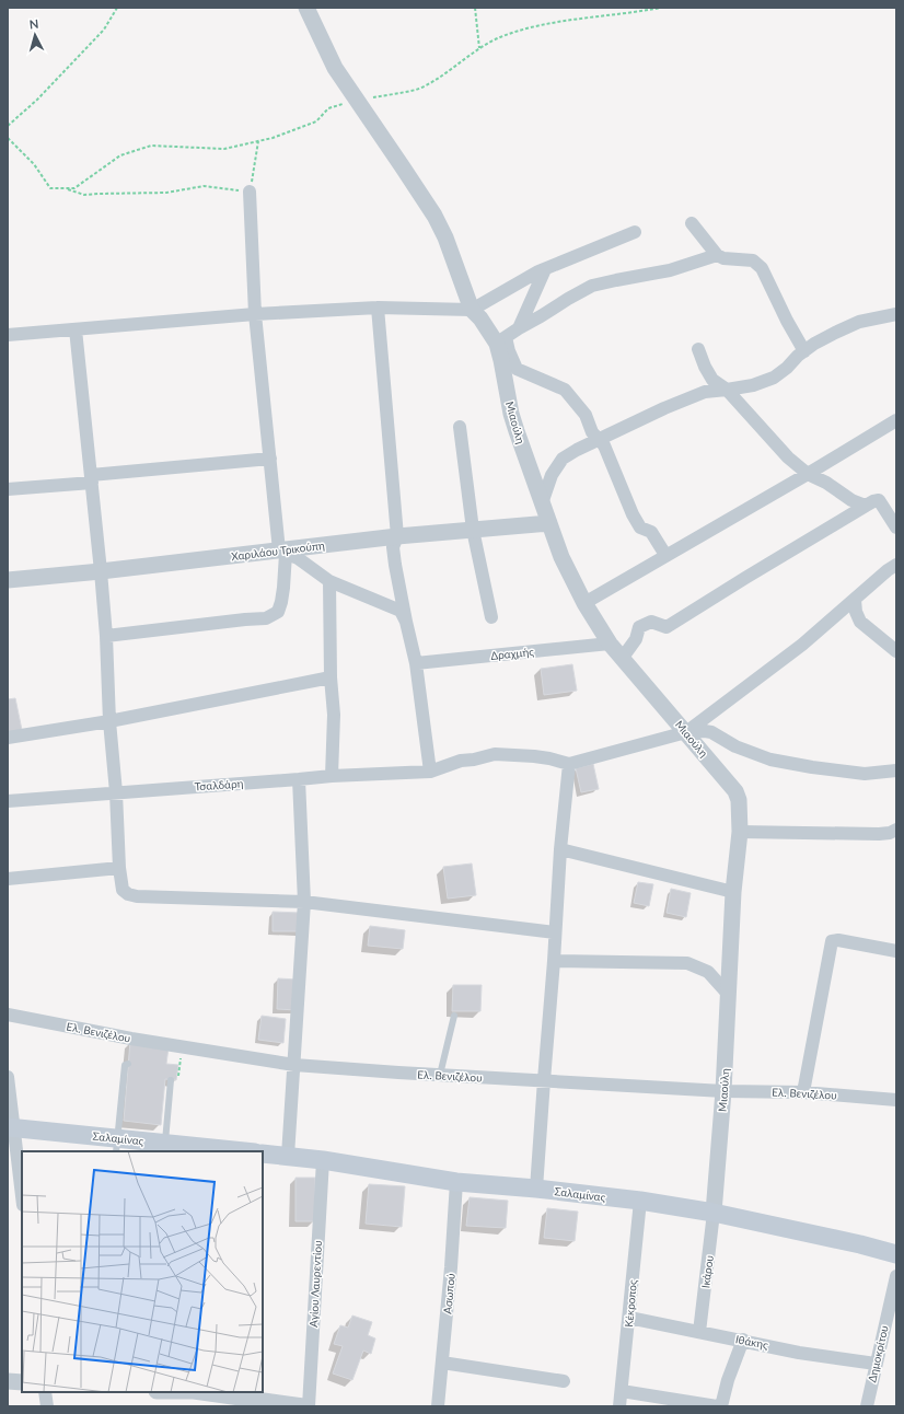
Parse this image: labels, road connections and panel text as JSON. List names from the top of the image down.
{
  "streets": {
    "main road": ["Σαλαμίνας"],
    "street": [
      "Μιαούλη",
      "Χαριλάου Τρικούπη",
      "Δραχμής",
      "Τσαλδάρη",
      "Ελ. Βενιζέλου",
      "Ικάρου",
      "Αγίου Λαυρεντίου",
      "Ασωπού",
      "Κέκροπος",
      "Ιθάκης",
      "Δημοκρίτου"
    ]
  },
  "crossings": [
    ["Μιαούλη", "Χαριλάου Τρικούπη"],
    ["Μιαούλη", "Δραχμής"],
    ["Μιαούλη", "Ελ. Βενιζέλου"],
    ["Μιαούλη", "Σαλαμίνας"],
    ["Μιαούλη", "Ικάρου"],
    ["Σαλαμίνας", "Ικάρου"],
    ["Σαλαμίνας", "Αγίου Λαυρεντίου"],
    ["Σαλαμίνας", "Ασωπού"],
    ["Σαλαμίνας", "Κέκροπος"],
    ["Ικάρου", "Ιθάκης"],
    ["Κέκροπος", "Ιθάκης"],
    ["Ιθάκης", "Δημοκρίτου"]
  ],
  "north": "top"
}
